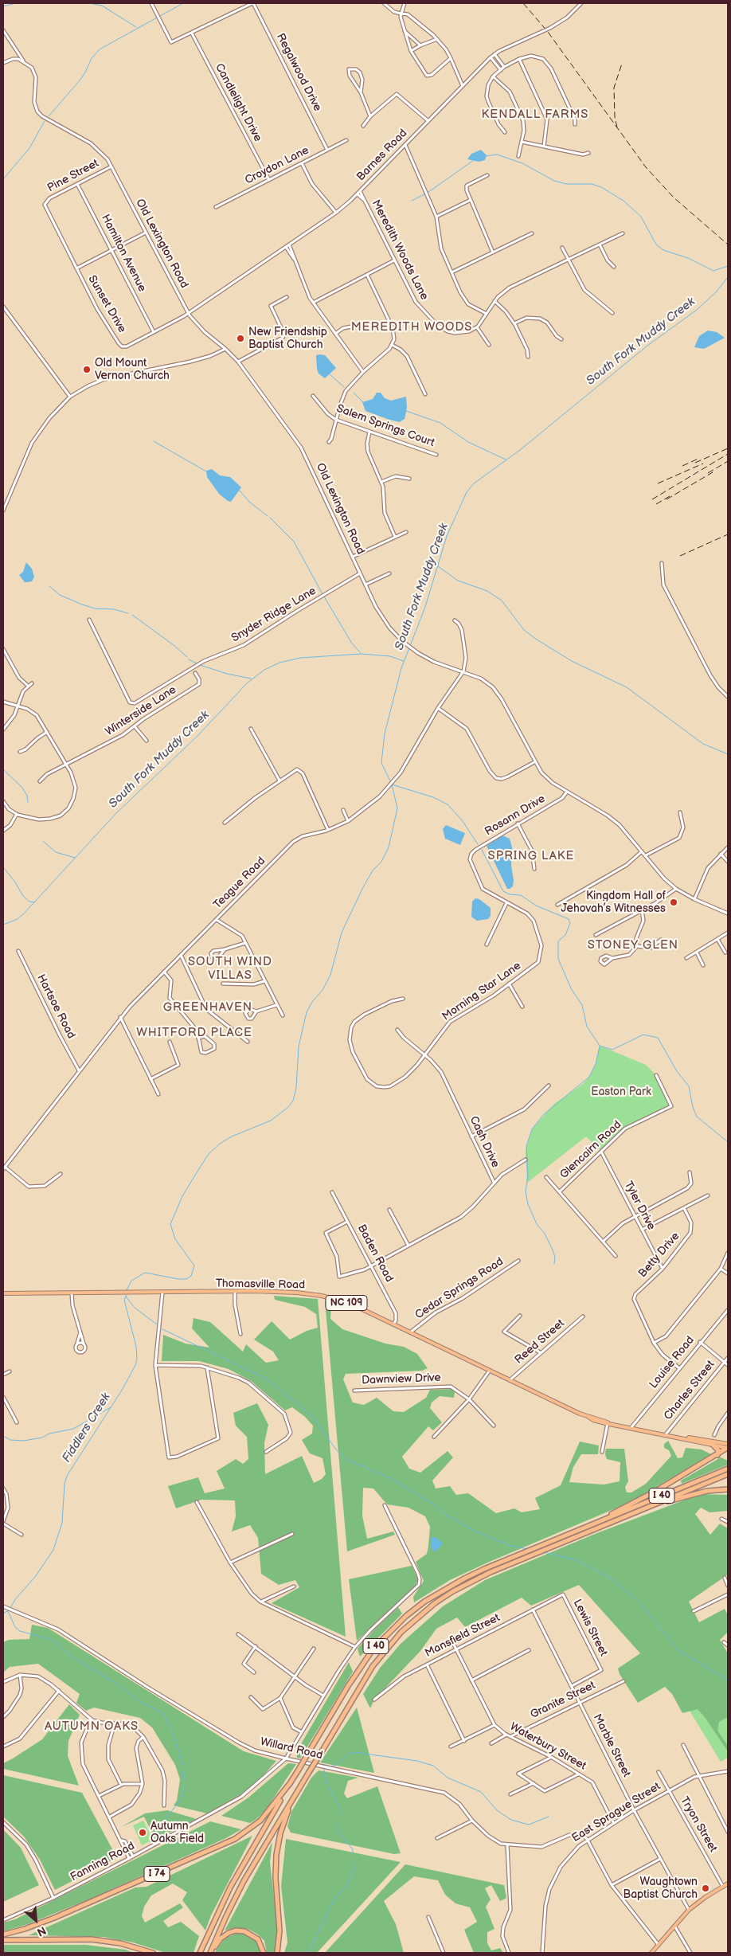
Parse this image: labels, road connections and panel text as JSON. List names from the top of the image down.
{
  "streets": {
    "highway": ["I 40", "I 74"],
    "main road": ["Thomasville Road", "NC 109"],
    "street": [
      "Regalwood Drive",
      "Candlelight Drive",
      "Barnes Road",
      "Croydon Lane",
      "Pine Street",
      "Old Lexington Road",
      "Meredith Woods Lane",
      "Hamilton Avenue",
      "Sunset Drive",
      "Salem Springs Court",
      "Snyder Ridge Lane",
      "Winterside Lane",
      "Rosann Drive",
      "Teague Road",
      "Morning Star Lane",
      "Hartsoe Road",
      "Cash Drive",
      "Glencairn Road",
      "Tyler Drive",
      "Baden Road",
      "Betty Drive",
      "Cedar Springs Road",
      "Reed Street",
      "Louise Road",
      "Dawnview Drive",
      "Charles Street",
      "Lewis Street",
      "Mansfield Street",
      "Granite Street",
      "Marble Street",
      "Waterbury Street",
      "Willard Road",
      "East Sprague Street",
      "Tryon Street",
      "Fanning Road"
    ]
  },
  "crossings": [
    ["Regalwood Drive", "Croydon Lane"],
    ["Candlelight Drive", "Croydon Lane"],
    ["Barnes Road", "Old Lexington Road"],
    ["Barnes Road", "Meredith Woods Lane"],
    ["Barnes Road", "Sunset Drive"],
    ["Pine Street", "Old Lexington Road"],
    ["Pine Street", "Hamilton Avenue"],
    ["Pine Street", "Sunset Drive"],
    ["Old Lexington Road", "Sunset Drive"],
    ["Old Lexington Road", "Snyder Ridge Lane"],
    ["Old Lexington Road", "Rosann Drive"],
    ["Old Lexington Road", "Teague Road"],
    ["Hamilton Avenue", "Sunset Drive"],
    ["Rosann Drive", "Morning Star Lane"],
    ["Teague Road", "Hartsoe Road"],
    ["Morning Star Lane", "Cash Drive"],
    ["Cash Drive", "Baden Road"],
    ["Glencairn Road", "Tyler Drive"],
    ["Tyler Drive", "Betty Drive"],
    ["Baden Road", "Thomasville Road"],
    ["Betty Drive", "Louise Road"],
    ["Thomasville Road", "Cedar Springs Road"],
    ["Thomasville Road", "Reed Street"],
    ["Thomasville Road", "Louise Road"],
    ["Thomasville Road", "Charles Street"],
    ["I 40", "I 74"],
    ["Lewis Street", "Mansfield Street"],
    ["Lewis Street", "Marble Street"],
    ["Mansfield Street", "Marble Street"],
    ["Mansfield Street", "Waterbury Street"],
    ["Granite Street", "Marble Street"],
    ["Granite Street", "Waterbury Street"],
    ["Marble Street", "East Sprague Street"],
    ["Waterbury Street", "East Sprague Street"],
    ["Willard Road", "East Sprague Street"],
    ["Willard Road", "Fanning Road"],
    ["East Sprague Street", "Tryon Street"]
  ],
  "districts": [
    "KENDALL FARMS",
    "MEREDITH WOODS",
    "SPRING LAKE",
    "STONEY GLEN",
    "SOUTH WIND VILLAS",
    "GREENHAVEN",
    "WHITFORD PLACE",
    "AUTUMN OAKS"
  ],
  "water": ["South Fork Muddy Creek", "Fiddlers Creek"],
  "parks": ["Easton Park"],
  "places": [
    "New Friendship Baptist Church",
    "Old Mount Vernon Church",
    "Kingdom Hall of Jehovah’s Witnesses",
    "Autumn Oaks Field",
    "Waughtown Baptist Church"
  ],
  "north": "bottom right"
}
